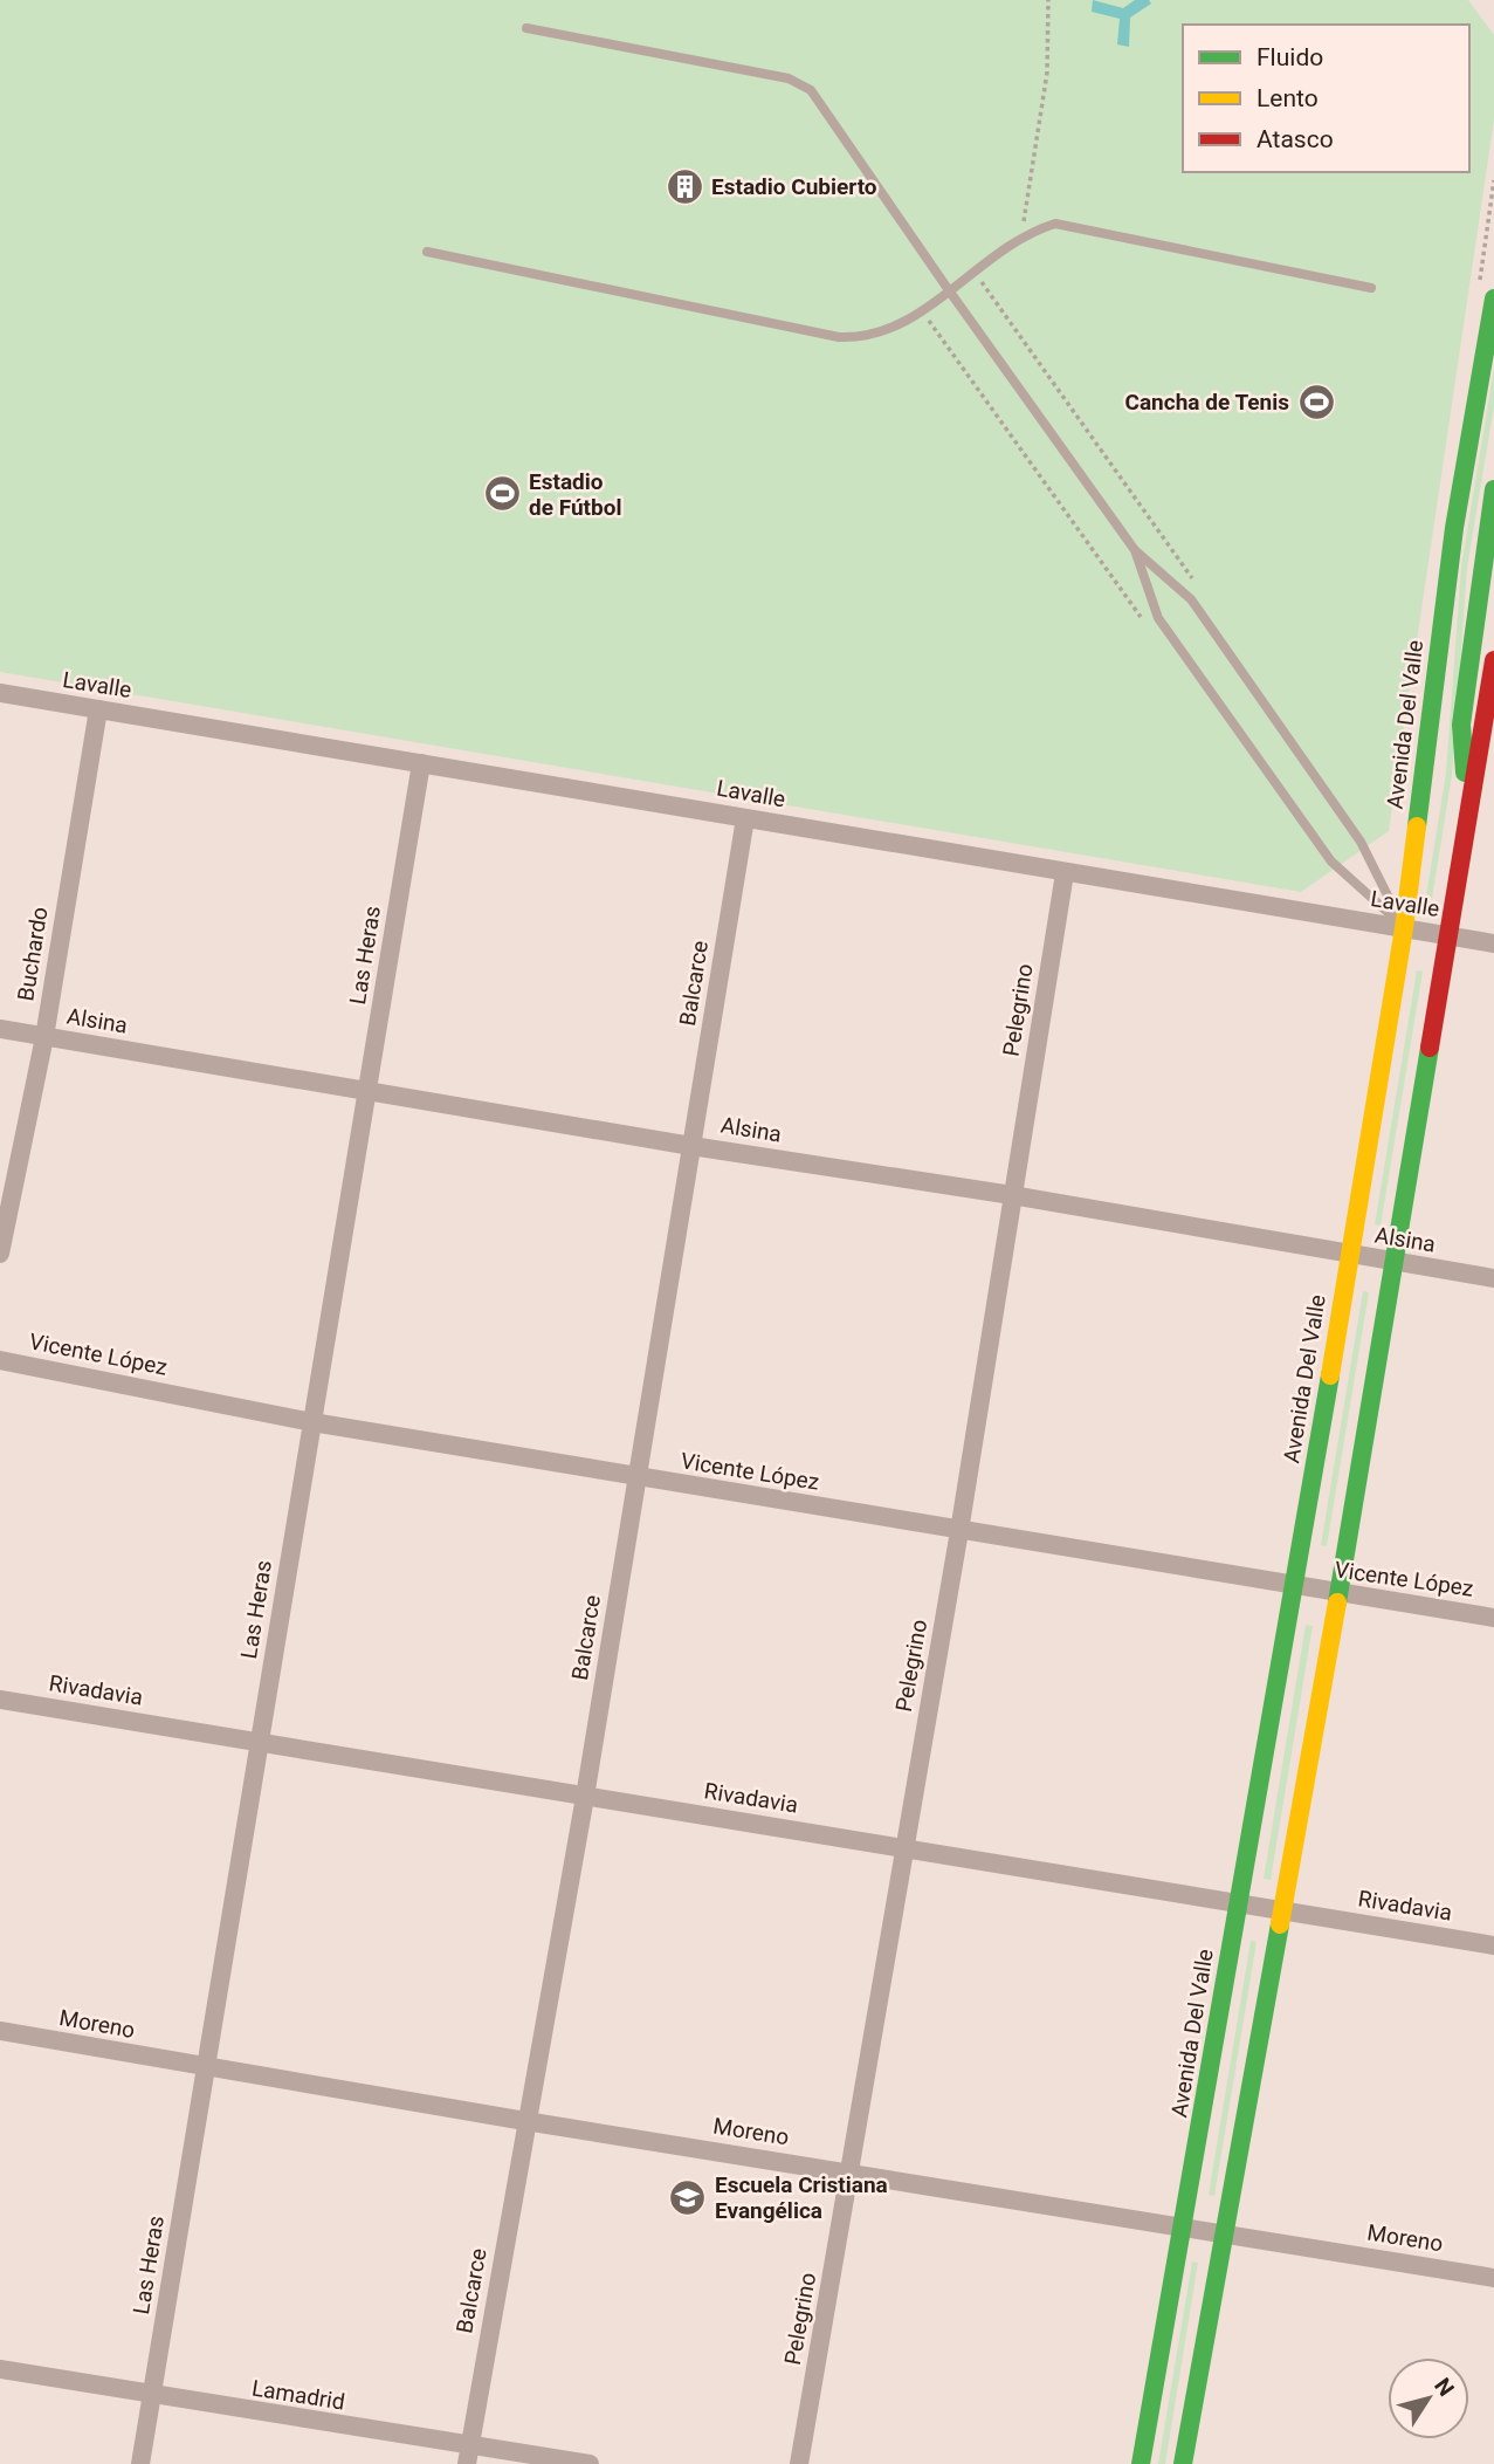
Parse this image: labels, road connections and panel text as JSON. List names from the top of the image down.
{
  "streets": {
    "main road": ["Avenida Del Valle"],
    "street": [
      "Lavalle",
      "Buchardo",
      "Las Heras",
      "Balcarce",
      "Pelegrino",
      "Alsina",
      "Vicente López",
      "Rivadavia",
      "Moreno",
      "Lamadrid"
    ]
  },
  "crossings": [
    ["Lavalle", "Avenida Del Valle"],
    ["Lavalle", "Buchardo"],
    ["Lavalle", "Las Heras"],
    ["Lavalle", "Balcarce"],
    ["Lavalle", "Pelegrino"],
    ["Avenida Del Valle", "Alsina"],
    ["Avenida Del Valle", "Vicente López"],
    ["Avenida Del Valle", "Rivadavia"],
    ["Avenida Del Valle", "Moreno"],
    ["Buchardo", "Alsina"],
    ["Las Heras", "Alsina"],
    ["Las Heras", "Vicente López"],
    ["Las Heras", "Rivadavia"],
    ["Las Heras", "Moreno"],
    ["Las Heras", "Lamadrid"],
    ["Balcarce", "Alsina"],
    ["Balcarce", "Vicente López"],
    ["Balcarce", "Rivadavia"],
    ["Balcarce", "Moreno"],
    ["Balcarce", "Lamadrid"],
    ["Pelegrino", "Alsina"],
    ["Pelegrino", "Vicente López"],
    ["Pelegrino", "Rivadavia"],
    ["Pelegrino", "Moreno"]
  ],
  "places": {
    "building": ["Estadio Cubierto"],
    "sports": ["Cancha de Tenis", "Estadio de Fútbol"],
    "school or university": ["Escuela Cristiana Evangélica"]
  },
  "legend": ["Fluido", "Lento", "Atasco"],
  "north": "top right"
}
